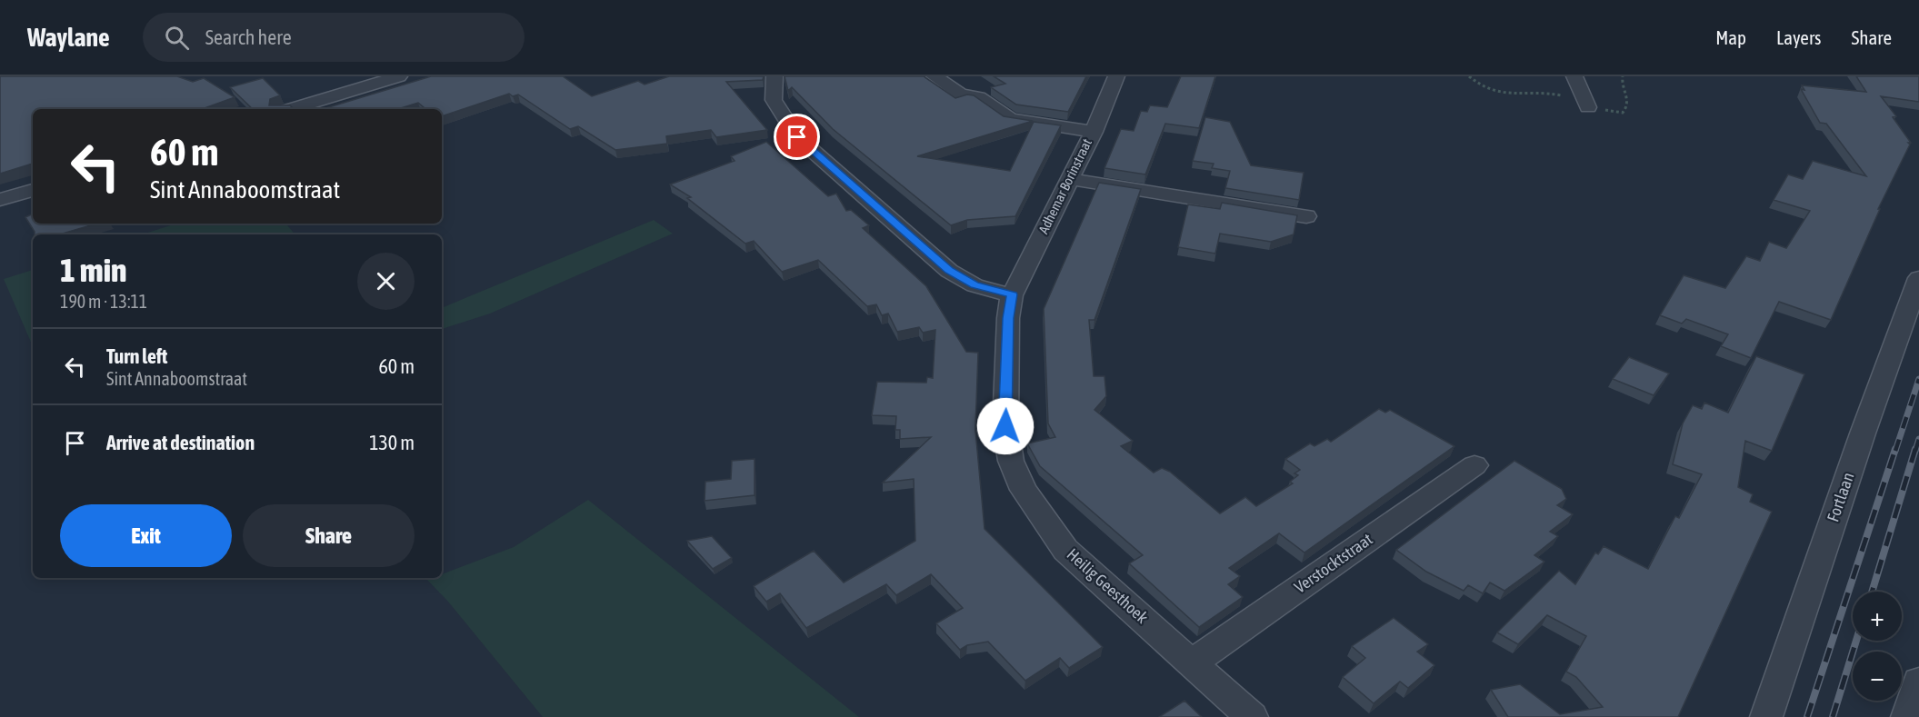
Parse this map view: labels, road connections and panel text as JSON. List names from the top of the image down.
{
  "streets": {
    "street": [
      "Adhemar Borinstraat",
      "Fortlaan",
      "Verstocktstraat",
      "Heilig Geesthoek"
    ]
  },
  "crossings": [
    ["Adhemar Borinstraat", "Heilig Geesthoek"],
    ["Verstocktstraat", "Heilig Geesthoek"]
  ],
  "page": {
    "header": "Waylane",
    "search": "Search here",
    "nav": ["Map", "Layers", "Share"],
    "turn": ["60 m", "Sint Annaboomstraat"],
    "heading": ["1 min", "190 m · 13:11"],
    "list": [
      {
        "name": "Turn left",
        "note": "Sint Annaboomstraat",
        "value": "60 m"
      },
      {
        "name": "Arrive at destination",
        "value": "130 m"
      }
    ],
    "buttons": ["Exit", "Share"],
    "map_buttons": ["+", "−"]
  }
}
